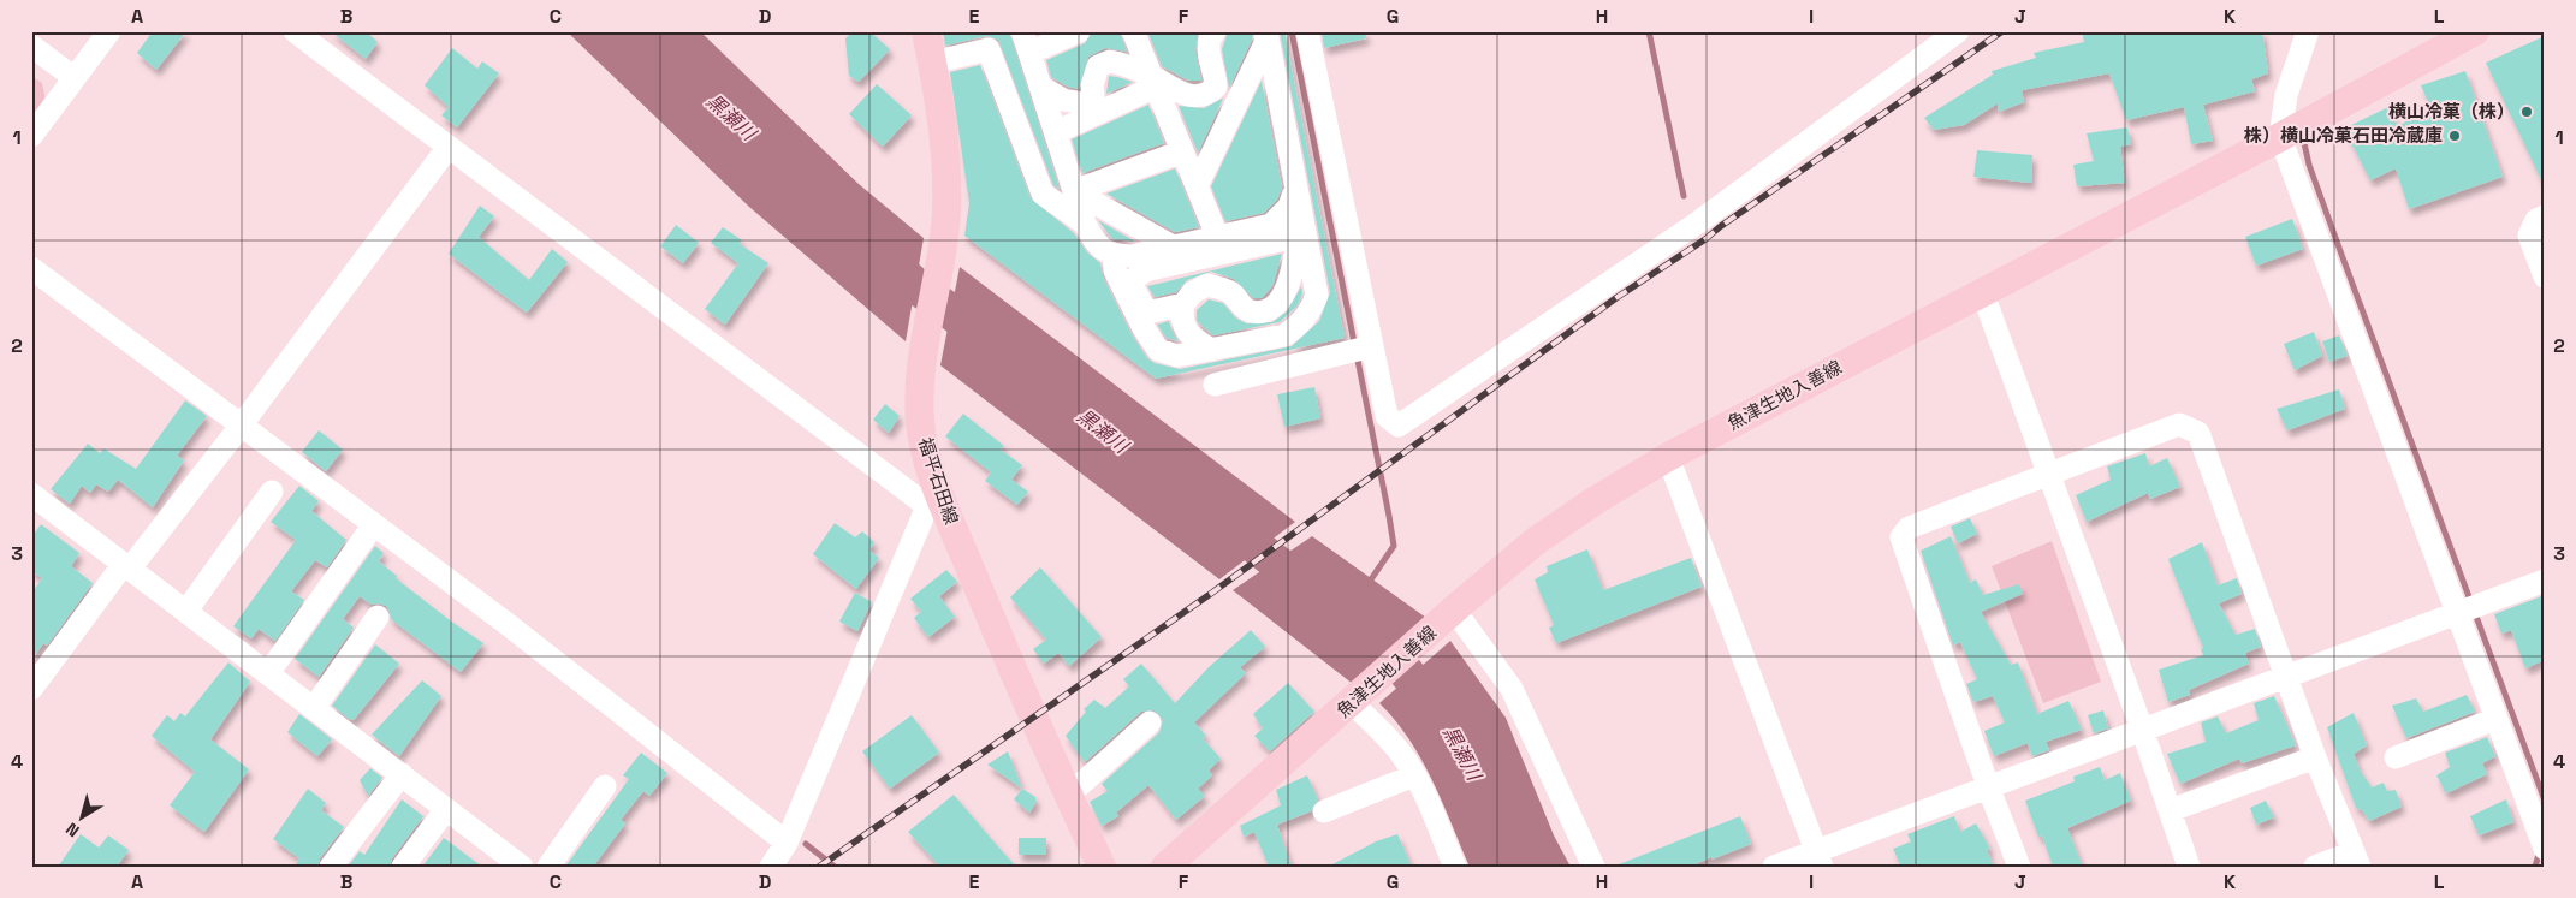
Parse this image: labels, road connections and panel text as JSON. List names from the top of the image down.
{
  "streets": {
    "main road": ["魚津生地入善線", "福平石田線"]
  },
  "water": ["黒瀬川"],
  "places": ["横山冷菓（株）", "株）横山冷菓石田冷蔵庫"],
  "north": "bottom left",
  "grid": {
    "columns": [
      "A",
      "B",
      "C",
      "D",
      "E",
      "F",
      "G",
      "H",
      "I",
      "J",
      "K",
      "L"
    ],
    "rows": [
      "1",
      "2",
      "3",
      "4"
    ]
  }
}
